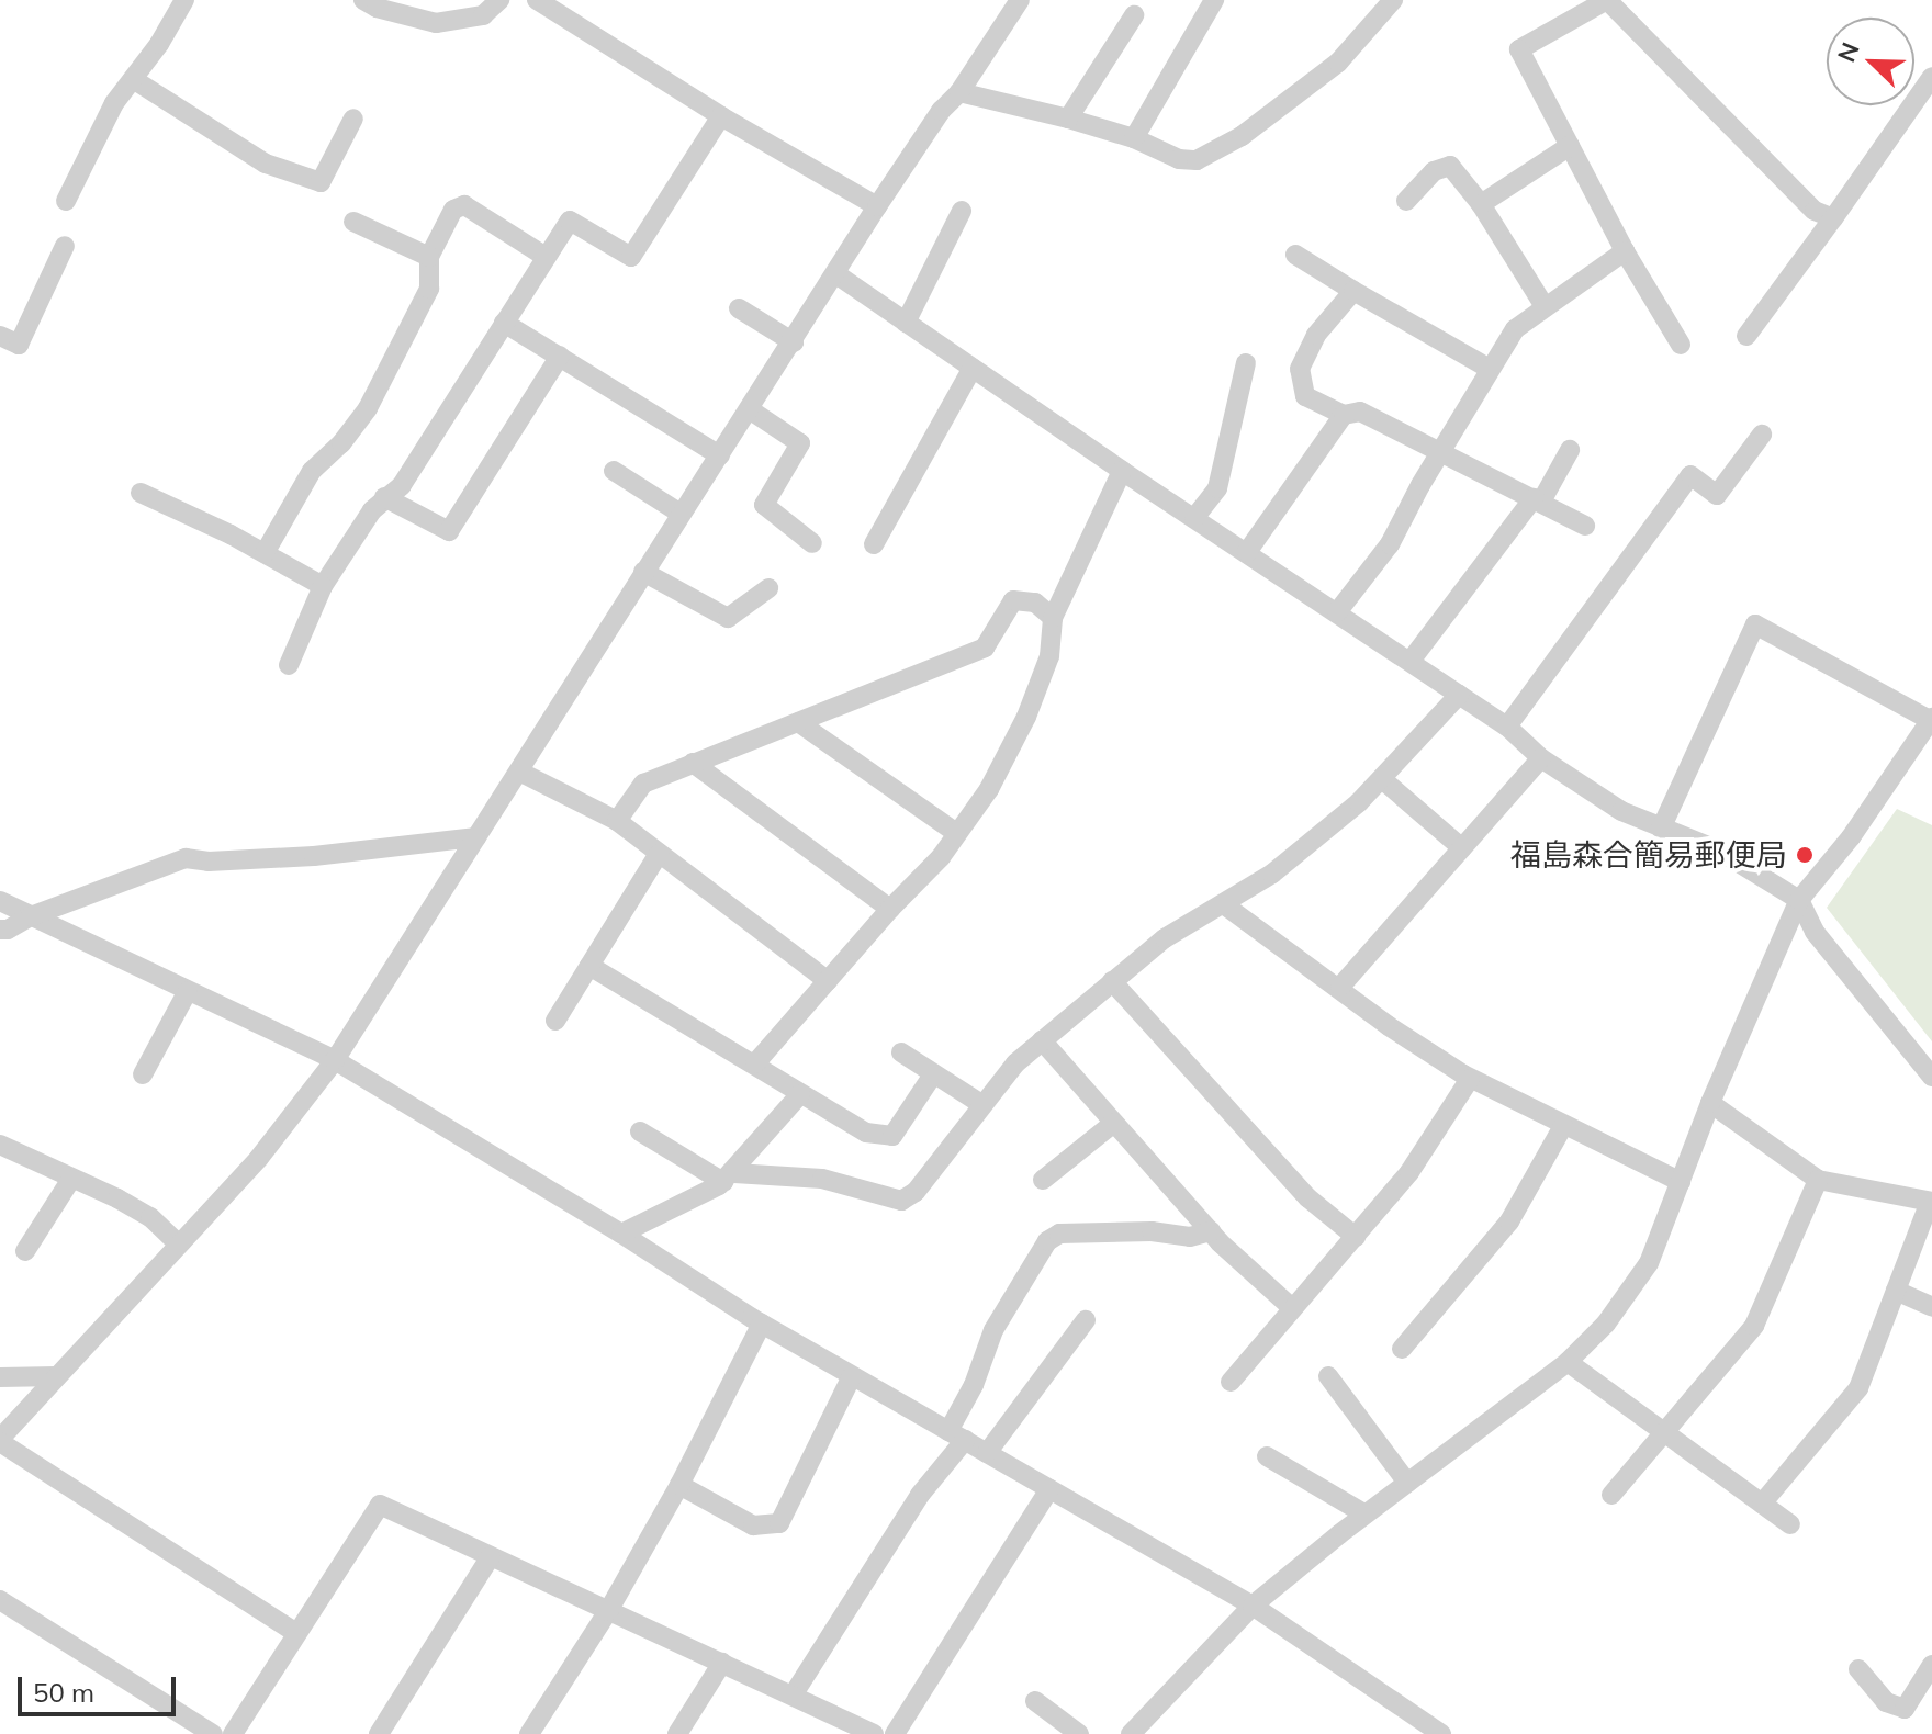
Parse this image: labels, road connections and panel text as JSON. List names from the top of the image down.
{
  "places": ["福島森合簡易郵便局"],
  "scale_bar": "50 m",
  "north": "top left"
}
